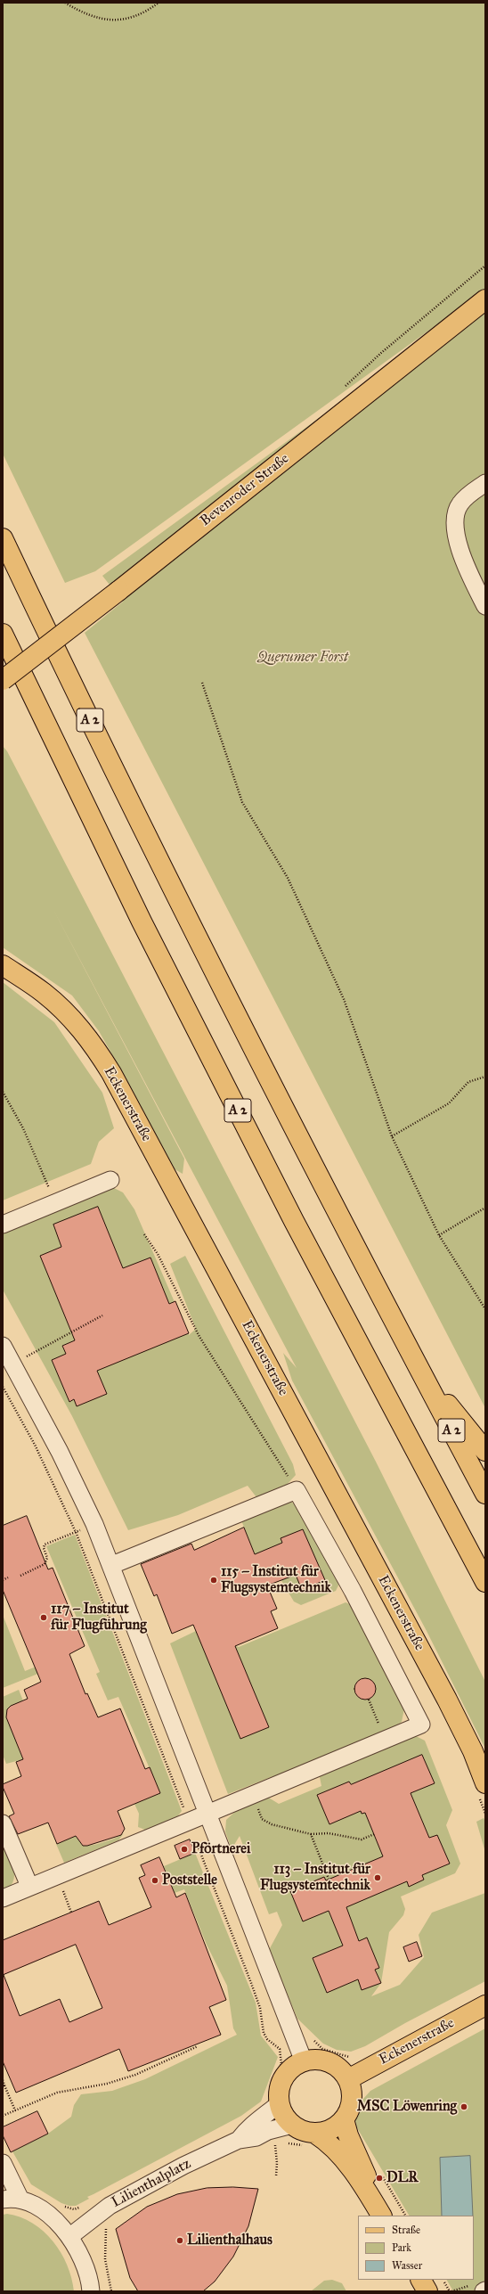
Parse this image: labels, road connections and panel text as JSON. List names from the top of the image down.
{
  "streets": {
    "main road": ["Bevenroder Straße", "A 2", "Eckenerstraße"],
    "street": ["Lilienthalplatz"]
  },
  "crossings": [
    ["Eckenerstraße", "Lilienthalplatz"]
  ],
  "parks": ["Querumer Forst"],
  "places": [
    "115 – Institut für Flugsystemtechnik",
    "117 – Institut für Flugführung",
    "Pförtnerei",
    "113 – Institut für Flugsystemtechnik",
    "Poststelle",
    "MSC Löwenring",
    "DLR",
    "Lilienthalhaus"
  ],
  "legend": ["Straße", "Park", "Wasser"]
}
